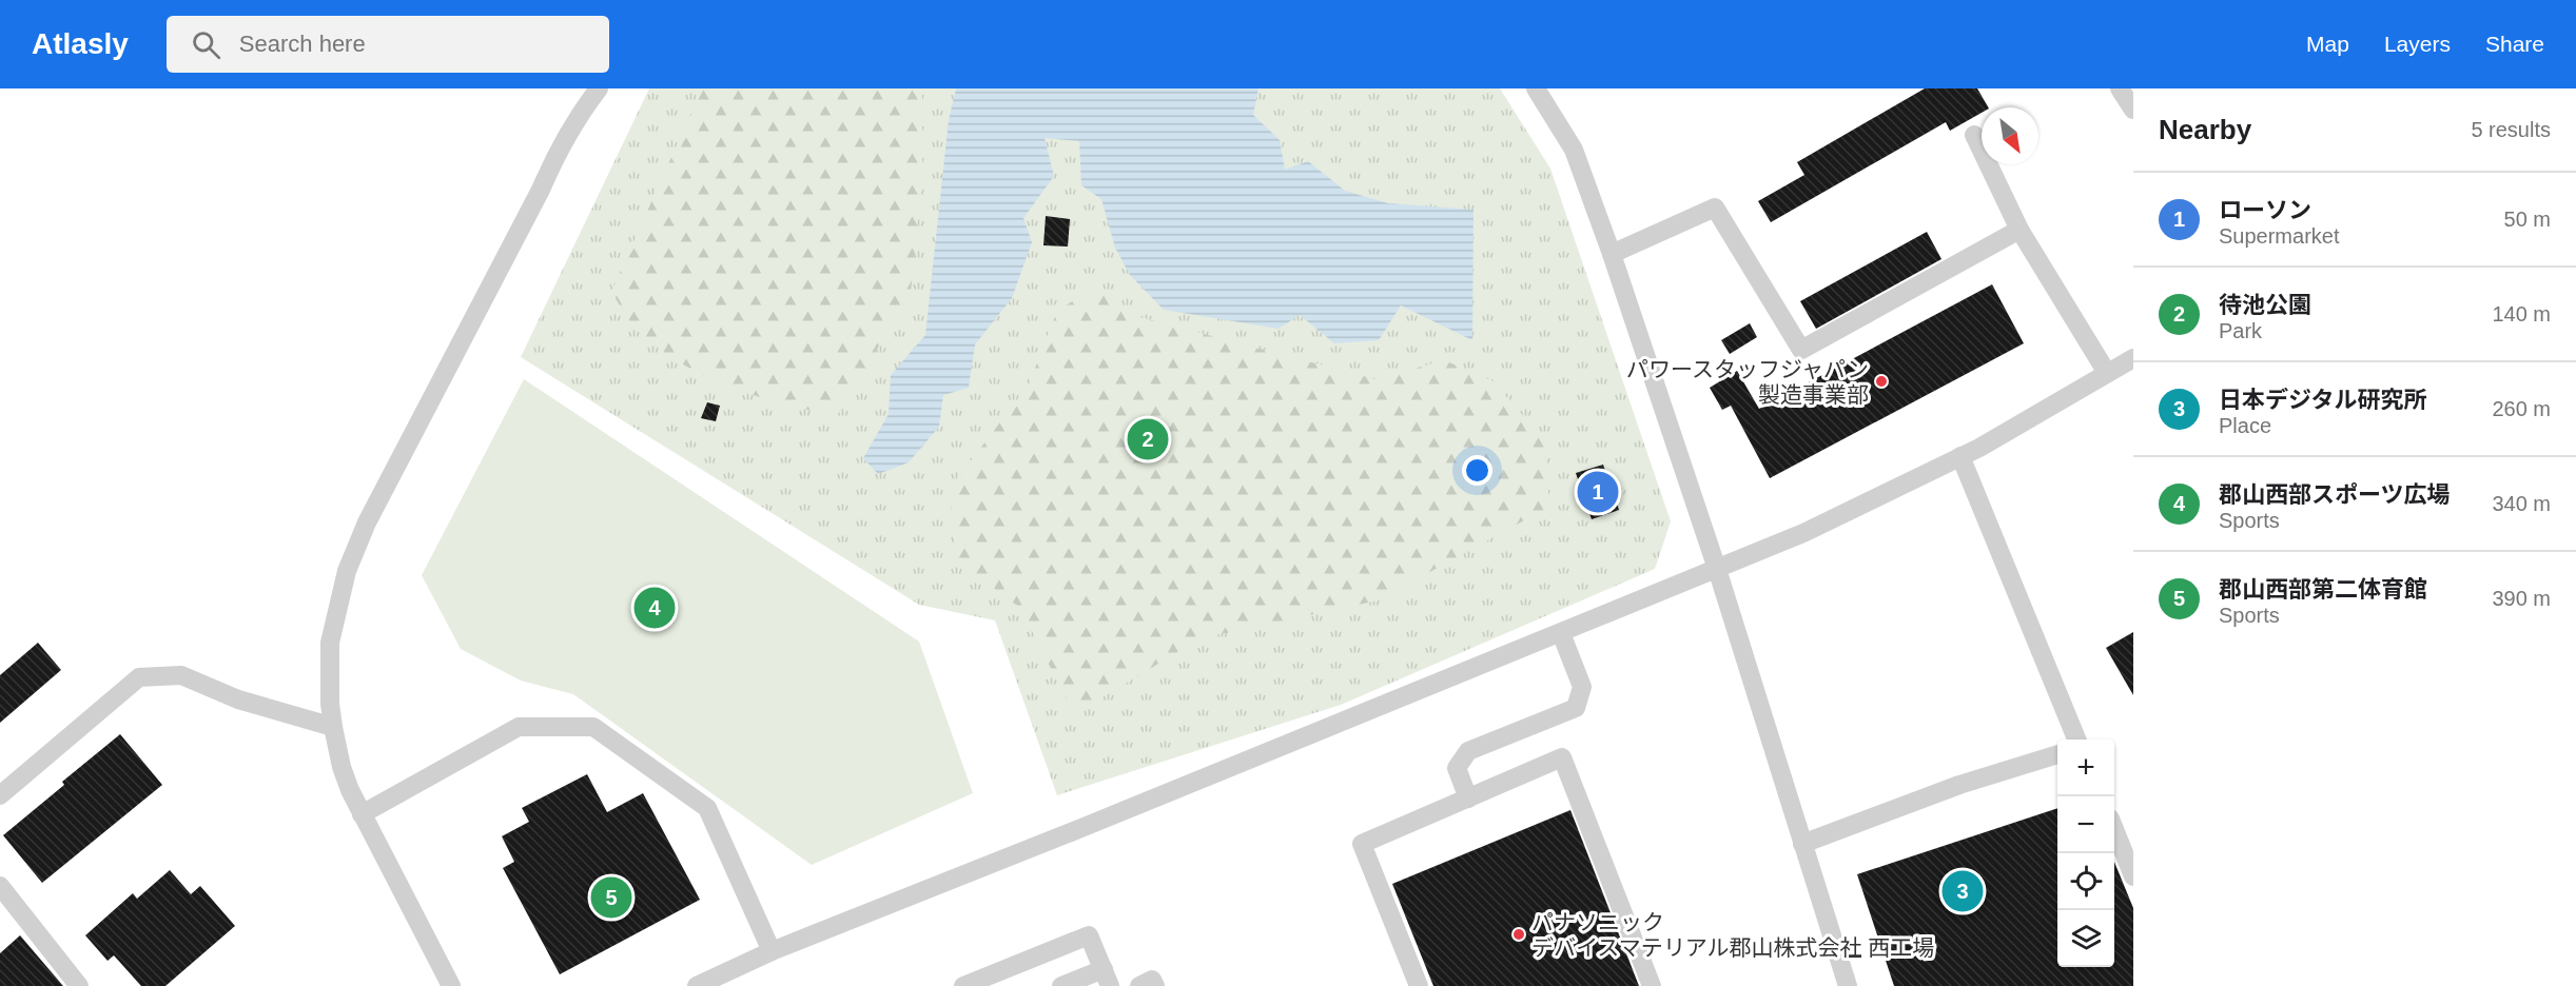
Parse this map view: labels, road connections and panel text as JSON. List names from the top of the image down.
{
  "places": ["パワースタッフジャパン 製造事業部", "パナソニック デバイスマテリアル郡山株式会社 西工場"],
  "north": "bottom right",
  "page": {
    "header": "Atlasly",
    "search": "Search here",
    "nav": ["Map", "Layers", "Share"],
    "heading": ["Nearby", "5 results"],
    "list": [
      {
        "mark": "1",
        "name": "ローソン",
        "note": "Supermarket",
        "value": "50 m"
      },
      {
        "mark": "2",
        "name": "待池公園",
        "note": "Park",
        "value": "140 m"
      },
      {
        "mark": "3",
        "name": "日本デジタル研究所",
        "note": "Place",
        "value": "260 m"
      },
      {
        "mark": "4",
        "name": "郡山西部スポーツ広場",
        "note": "Sports",
        "value": "340 m"
      },
      {
        "mark": "5",
        "name": "郡山西部第二体育館",
        "note": "Sports",
        "value": "390 m"
      }
    ],
    "pins": [
      "2",
      "1",
      "4",
      "3",
      "5"
    ],
    "map_buttons": ["+", "−"]
  }
}
